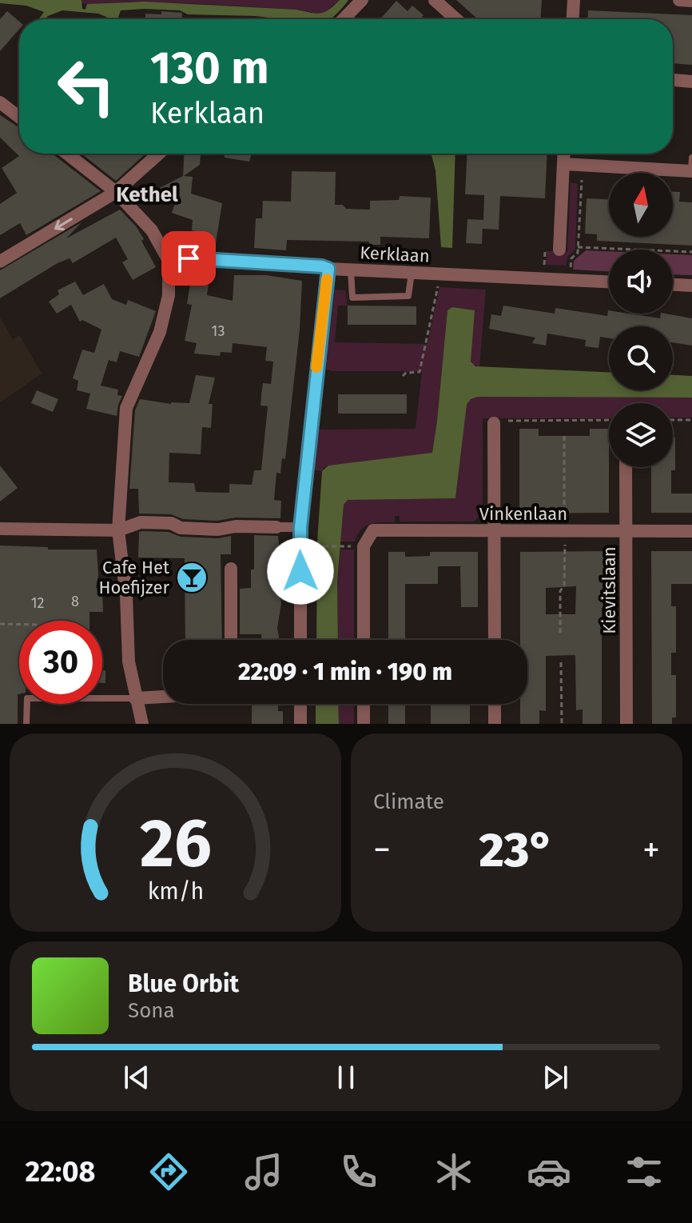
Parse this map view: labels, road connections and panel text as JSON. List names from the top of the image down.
{
  "streets": {
    "street": ["Kerklaan", "Vinkenlaan", "Kievitslaan"]
  },
  "crossings": [
    ["Vinkenlaan", "Kievitslaan"]
  ],
  "districts": ["Kethel"],
  "places": {
    "bar": ["Cafe Het Hoefijzer"]
  },
  "house_numbers": ["13", "8", "12"],
  "north": "top",
  "page": {
    "turn": ["130 m", "Kerklaan"],
    "limit": "30",
    "trip": "22:09 · 1 min · 190 m",
    "tile": "Climate",
    "heat": ["−", "23°", "+"],
    "song": ["Blue Orbit", "Sona"],
    "tabs": "22:08",
    "gauge": ["26", "km/h"]
  }
}
